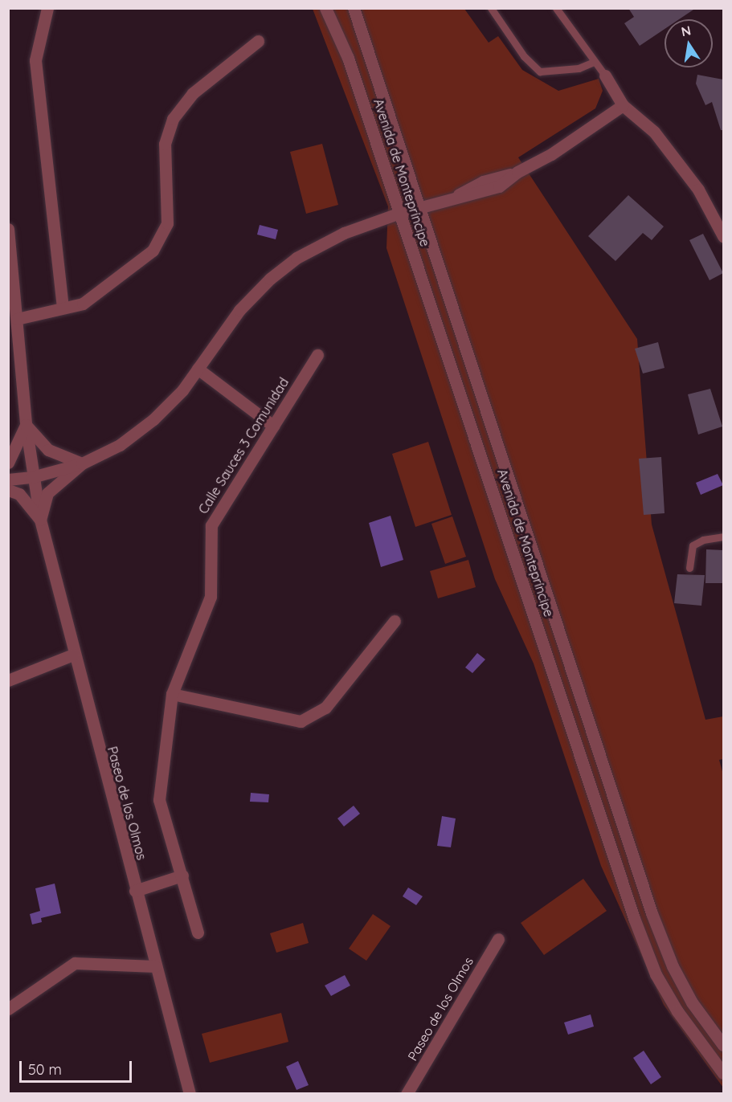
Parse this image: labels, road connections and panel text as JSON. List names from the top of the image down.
{
  "streets": {
    "street": ["Avenida de Montepríncipe", "Calle Sauces 3 Comunidad", "Paseo de los Olmos"]
  },
  "scale_bar": "50 m",
  "north": "top"
}
